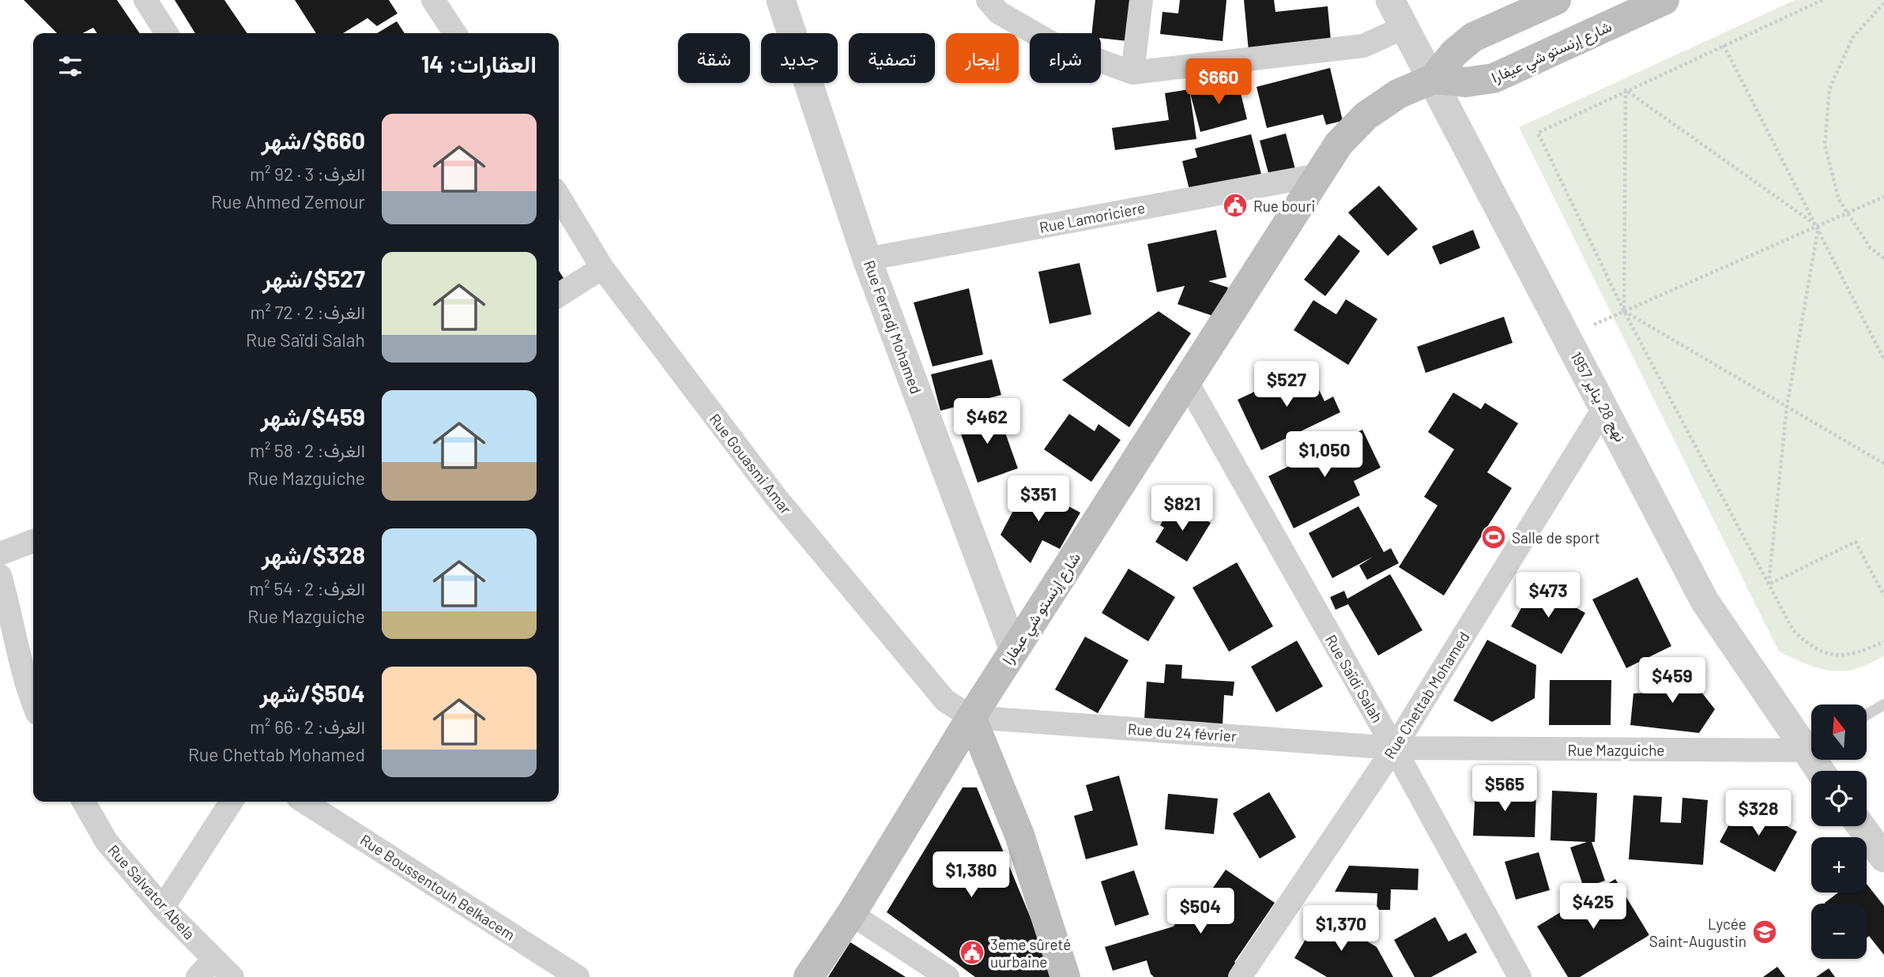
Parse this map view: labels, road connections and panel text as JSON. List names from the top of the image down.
{
  "streets": {
    "main road": ["شارع إرنستو شي عيفارا"],
    "street": [
      "Rue Lamoriciere",
      "Rue Ferradj Mohamed",
      "نهج 28 يناير 1957",
      "Rue Gouasmi Amar",
      "Rue Saïdi Salah",
      "Rue Chettab Mohamed",
      "Rue du 24 février",
      "Rue Mazguiche",
      "Rue Boussentouh Belkacem",
      "Rue Salvator Abela"
    ]
  },
  "crossings": [
    ["شارع إرنستو شي عيفارا", "Rue Lamoriciere"],
    ["شارع إرنستو شي عيفارا", "Rue Ferradj Mohamed"],
    ["شارع إرنستو شي عيفارا", "نهج 28 يناير 1957"],
    ["شارع إرنستو شي عيفارا", "Rue Gouasmi Amar"],
    ["شارع إرنستو شي عيفارا", "Rue Saïdi Salah"],
    ["شارع إرنستو شي عيفارا", "Rue du 24 février"],
    ["Rue Lamoriciere", "Rue Ferradj Mohamed"],
    ["نهج 28 يناير 1957", "Rue Chettab Mohamed"],
    ["نهج 28 يناير 1957", "Rue Mazguiche"],
    ["Rue Gouasmi Amar", "Rue du 24 février"],
    ["Rue Saïdi Salah", "Rue Chettab Mohamed"],
    ["Rue Saïdi Salah", "Rue du 24 février"],
    ["Rue Saïdi Salah", "Rue Mazguiche"],
    ["Rue Chettab Mohamed", "Rue du 24 février"],
    ["Rue Chettab Mohamed", "Rue Mazguiche"],
    ["Rue du 24 février", "Rue Mazguiche"]
  ],
  "places": {
    "public building": ["Rue bouri", "3eme sûreté uurbaine"],
    "sports": ["Salle de sport"],
    "school or university": ["Lycée Saint-Augustin"]
  },
  "north": "top",
  "page": {
    "chip": [
      "شراء",
      "إيجار",
      "تصفية",
      "جديد",
      "شقة"
    ],
    "heading": "العقارات: 14",
    "price": [
      "$660",
      "$527",
      "$462",
      "$1,050",
      "$351",
      "$821",
      "$473",
      "$459",
      "$565",
      "$328",
      "$1,380",
      "$425",
      "$504",
      "$1,370"
    ],
    "list": [
      {
        "name": "$660/شهر",
        "note": "الغرف: 3 · 92 m² · Rue Ahmed Zemour"
      },
      {
        "name": "$527/شهر",
        "note": "الغرف: 2 · 72 m² · Rue Saïdi Salah"
      },
      {
        "name": "$459/شهر",
        "note": "الغرف: 2 · 58 m² · Rue Mazguiche"
      },
      {
        "name": "$328/شهر",
        "note": "الغرف: 2 · 54 m² · Rue Mazguiche"
      },
      {
        "name": "$504/شهر",
        "note": "الغرف: 2 · 66 m² · Rue Chettab Mohamed"
      }
    ],
    "map_buttons": ["+", "−"]
  }
}
